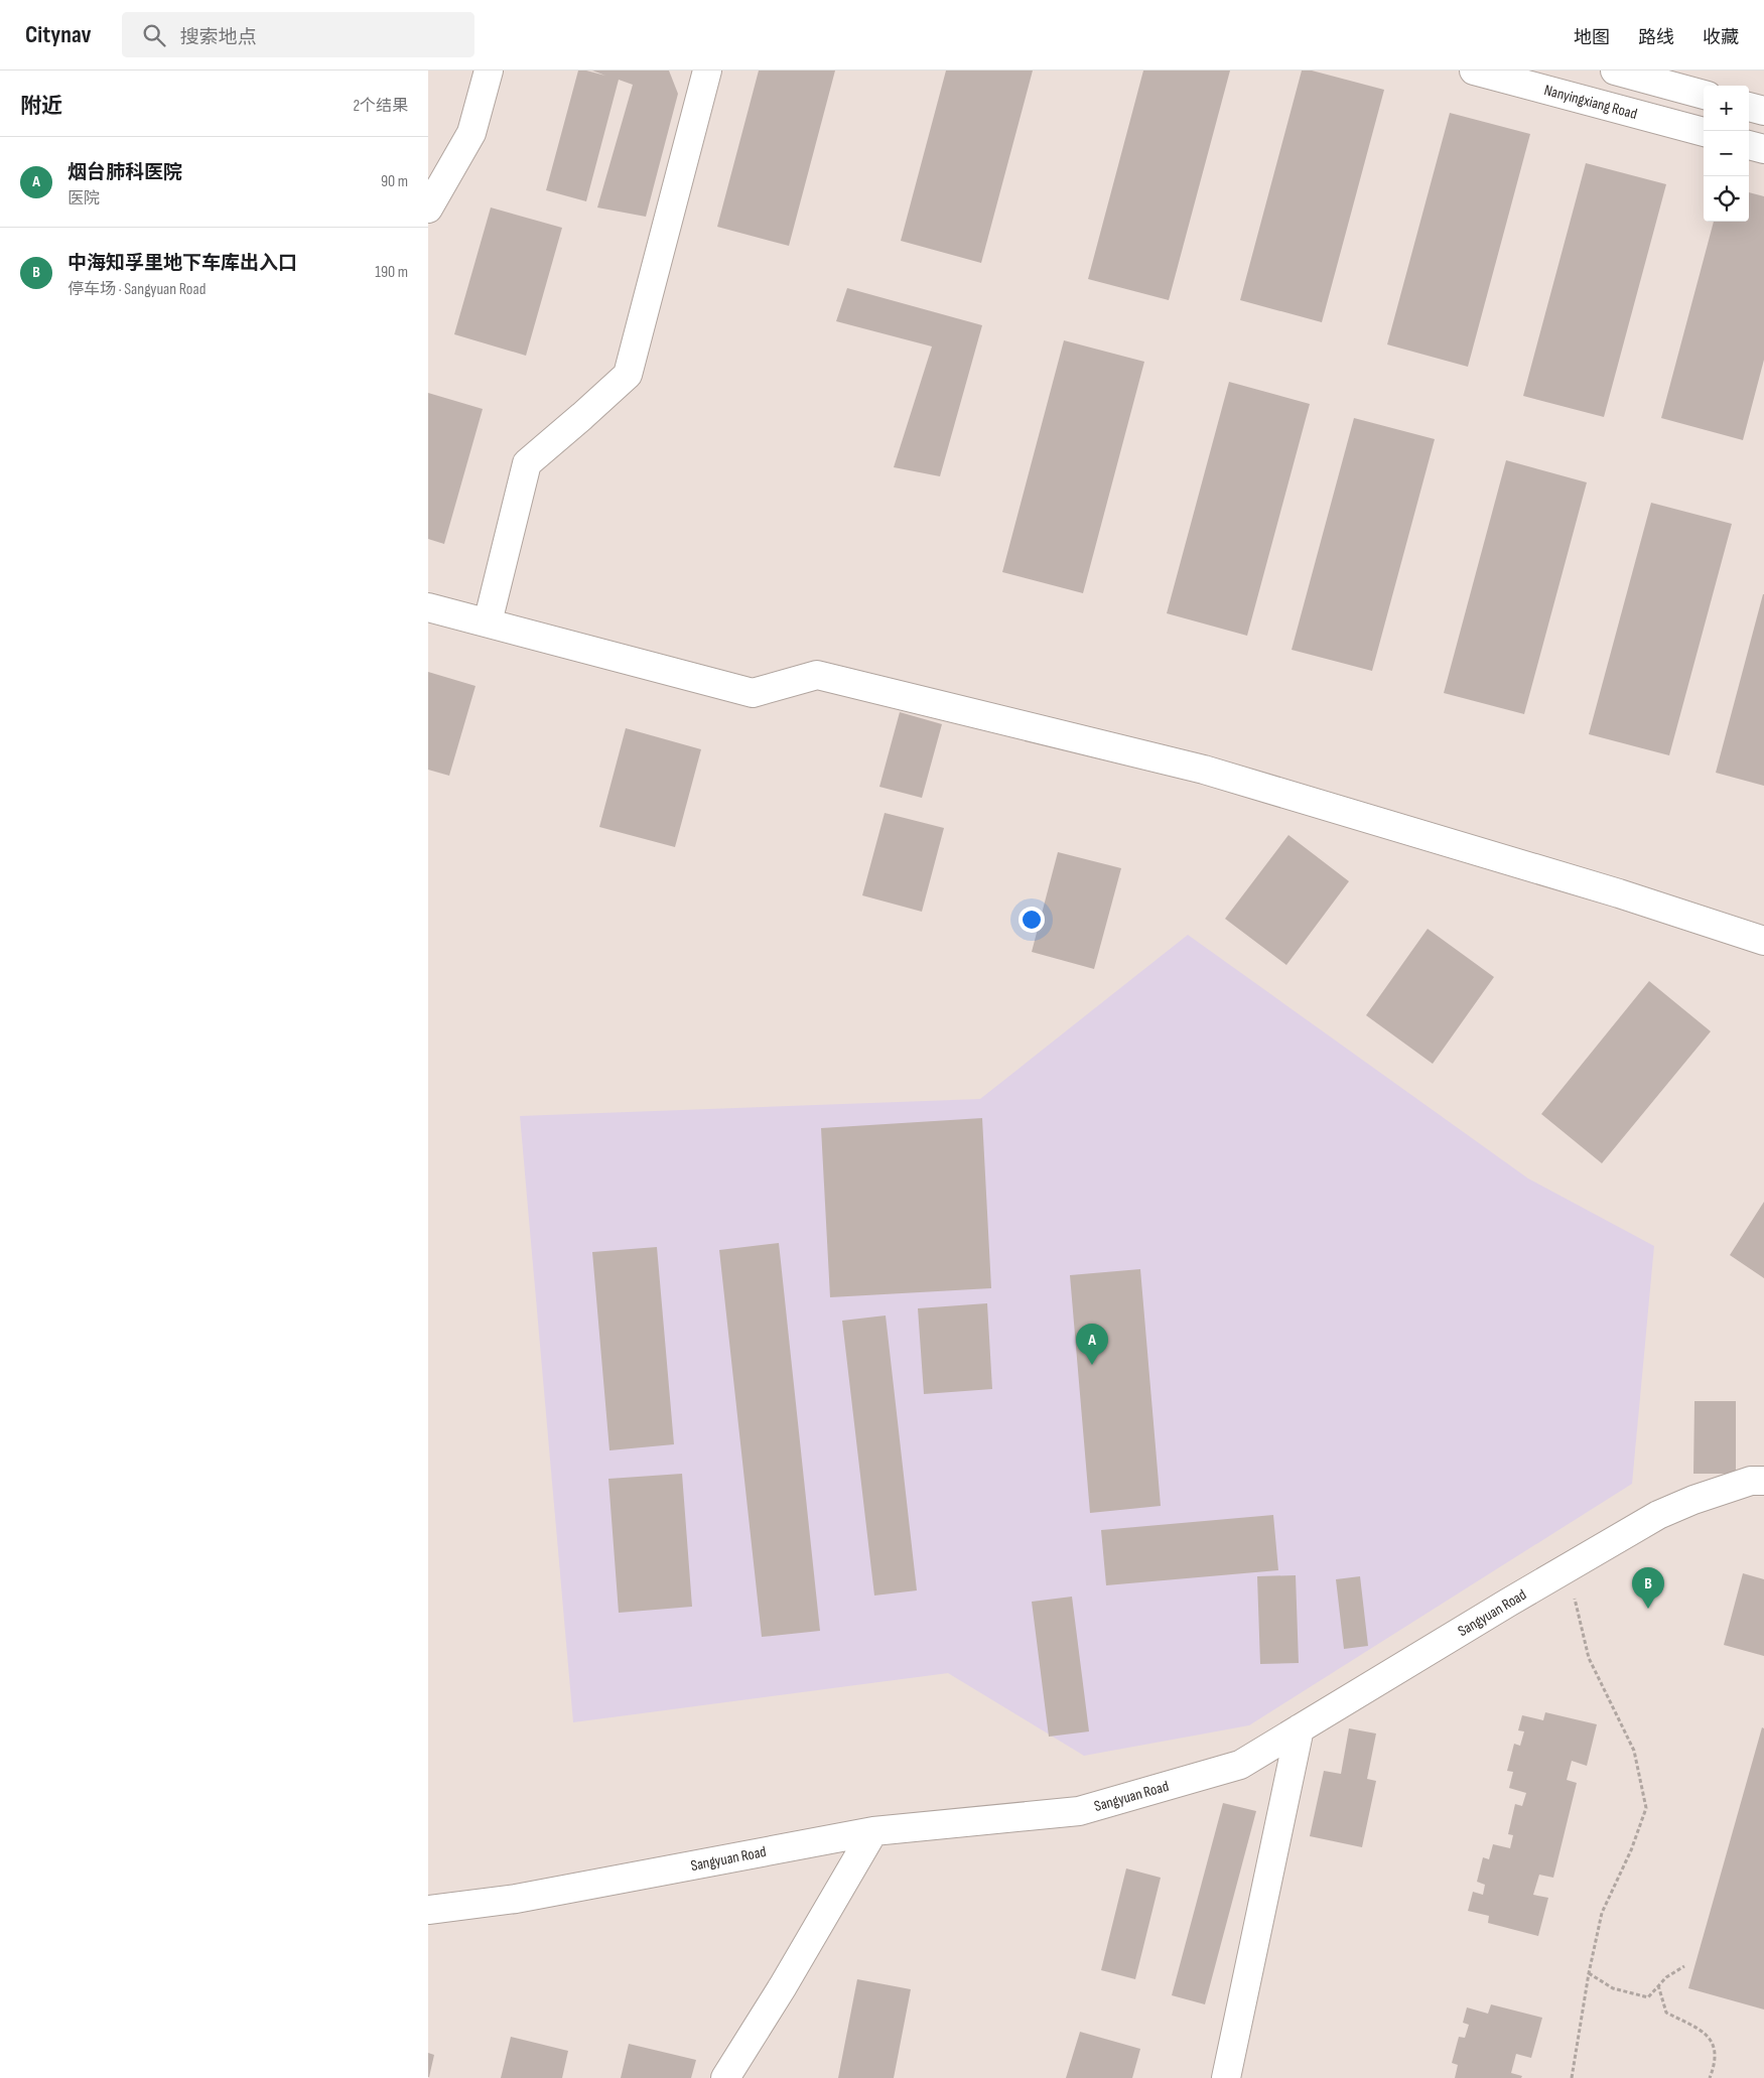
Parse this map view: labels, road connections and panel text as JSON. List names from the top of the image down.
{
  "streets": {
    "street": ["Nanyingxiang Road", "Sangyuan Road"]
  },
  "page": {
    "header": "Citynav",
    "search": "搜索地点",
    "nav": ["地图", "路线", "收藏"],
    "heading": ["附近", "2个结果"],
    "map_buttons": ["+", "−"],
    "list": [
      {
        "mark": "A",
        "name": "烟台肺科医院",
        "note": "医院",
        "value": "90 m"
      },
      {
        "mark": "B",
        "name": "中海知孚里地下车库出入口",
        "note": "停车场 · Sangyuan Road",
        "value": "190 m"
      }
    ],
    "pins": ["A", "B"]
  }
}
